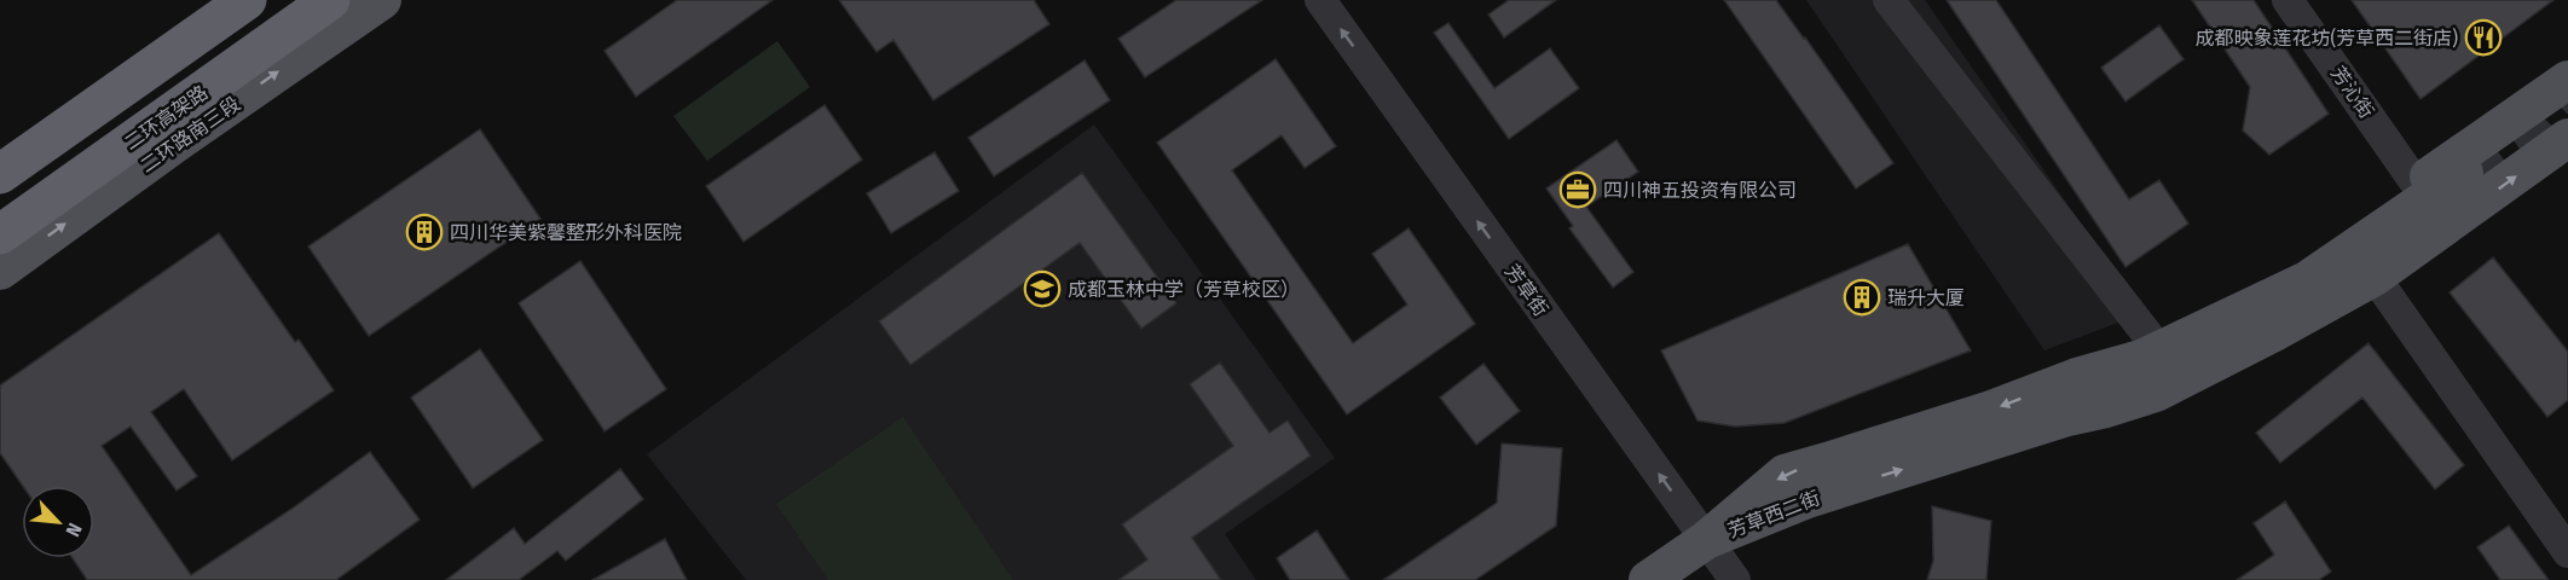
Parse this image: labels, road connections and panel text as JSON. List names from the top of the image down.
{
  "streets": {
    "highway": ["二环高架路"],
    "main road": ["二环路南三段", "芳草西二街"],
    "street": ["芳沁街", "芳草街"]
  },
  "crossings": [
    ["芳草街", "芳草西二街"]
  ],
  "one_way": ["二环路南三段", "芳草街"],
  "places": {
    "restaurant": ["成都映象莲花坊(芳草西二街店)"],
    "office": ["四川神五投资有限公司"],
    "building": ["四川华美紫馨整形外科医院", "瑞升大厦"],
    "school or university": ["成都玉林中学（芳草校区）"]
  },
  "north": "bottom right"
}
